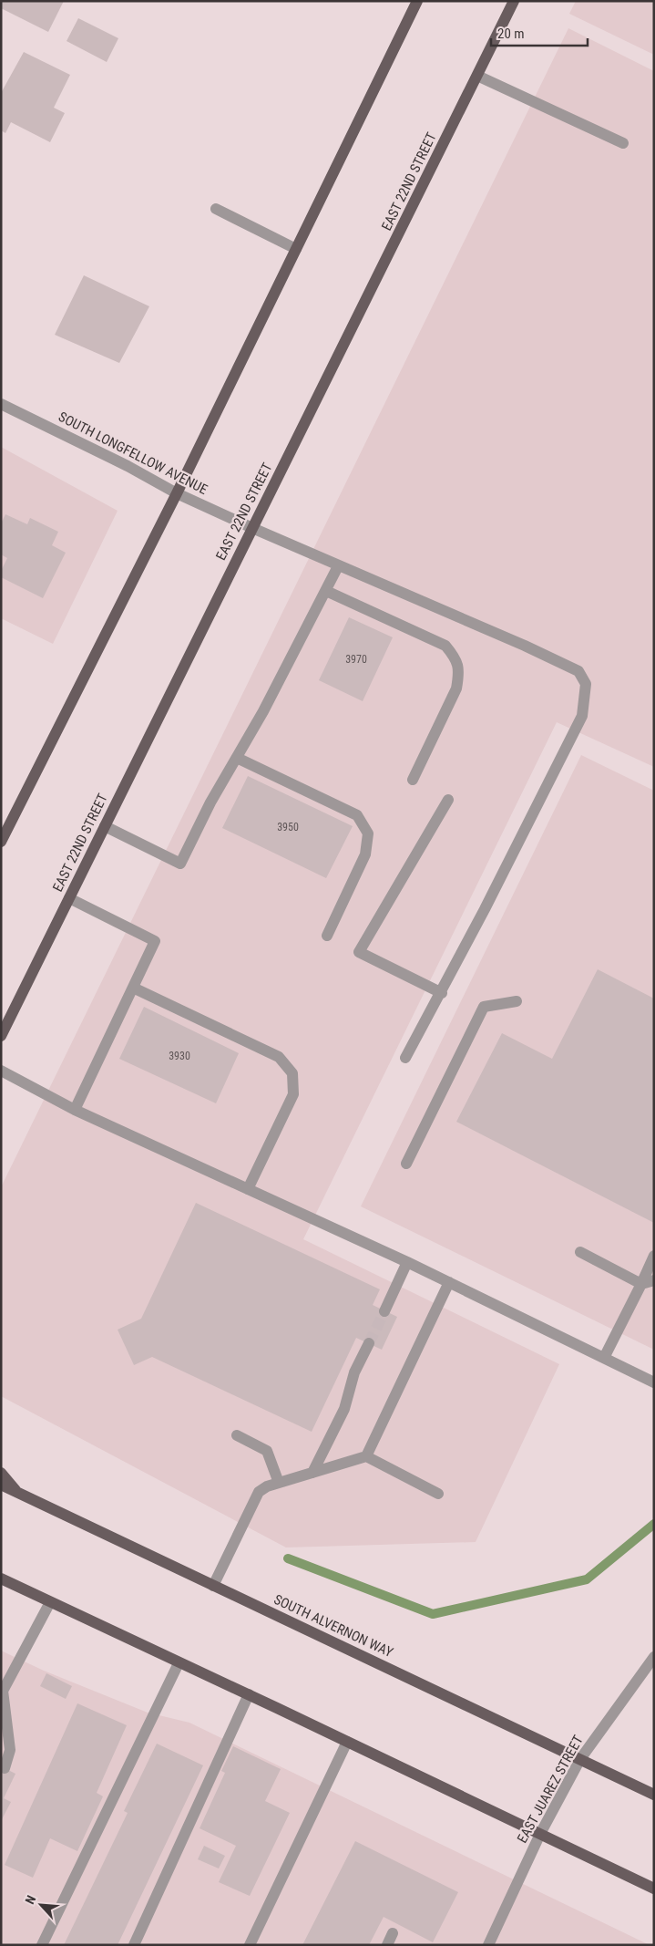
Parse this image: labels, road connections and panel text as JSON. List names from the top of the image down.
{
  "streets": {
    "main road": ["EAST 22ND STREET", "SOUTH ALVERNON WAY"],
    "street": ["SOUTH LONGFELLOW AVENUE", "EAST JUAREZ STREET"]
  },
  "crossings": [
    ["EAST 22ND STREET", "SOUTH LONGFELLOW AVENUE"],
    ["SOUTH ALVERNON WAY", "EAST JUAREZ STREET"]
  ],
  "house_numbers": ["3970", "3950", "3930"],
  "scale_bar": "20 m",
  "north": "top left"
}
